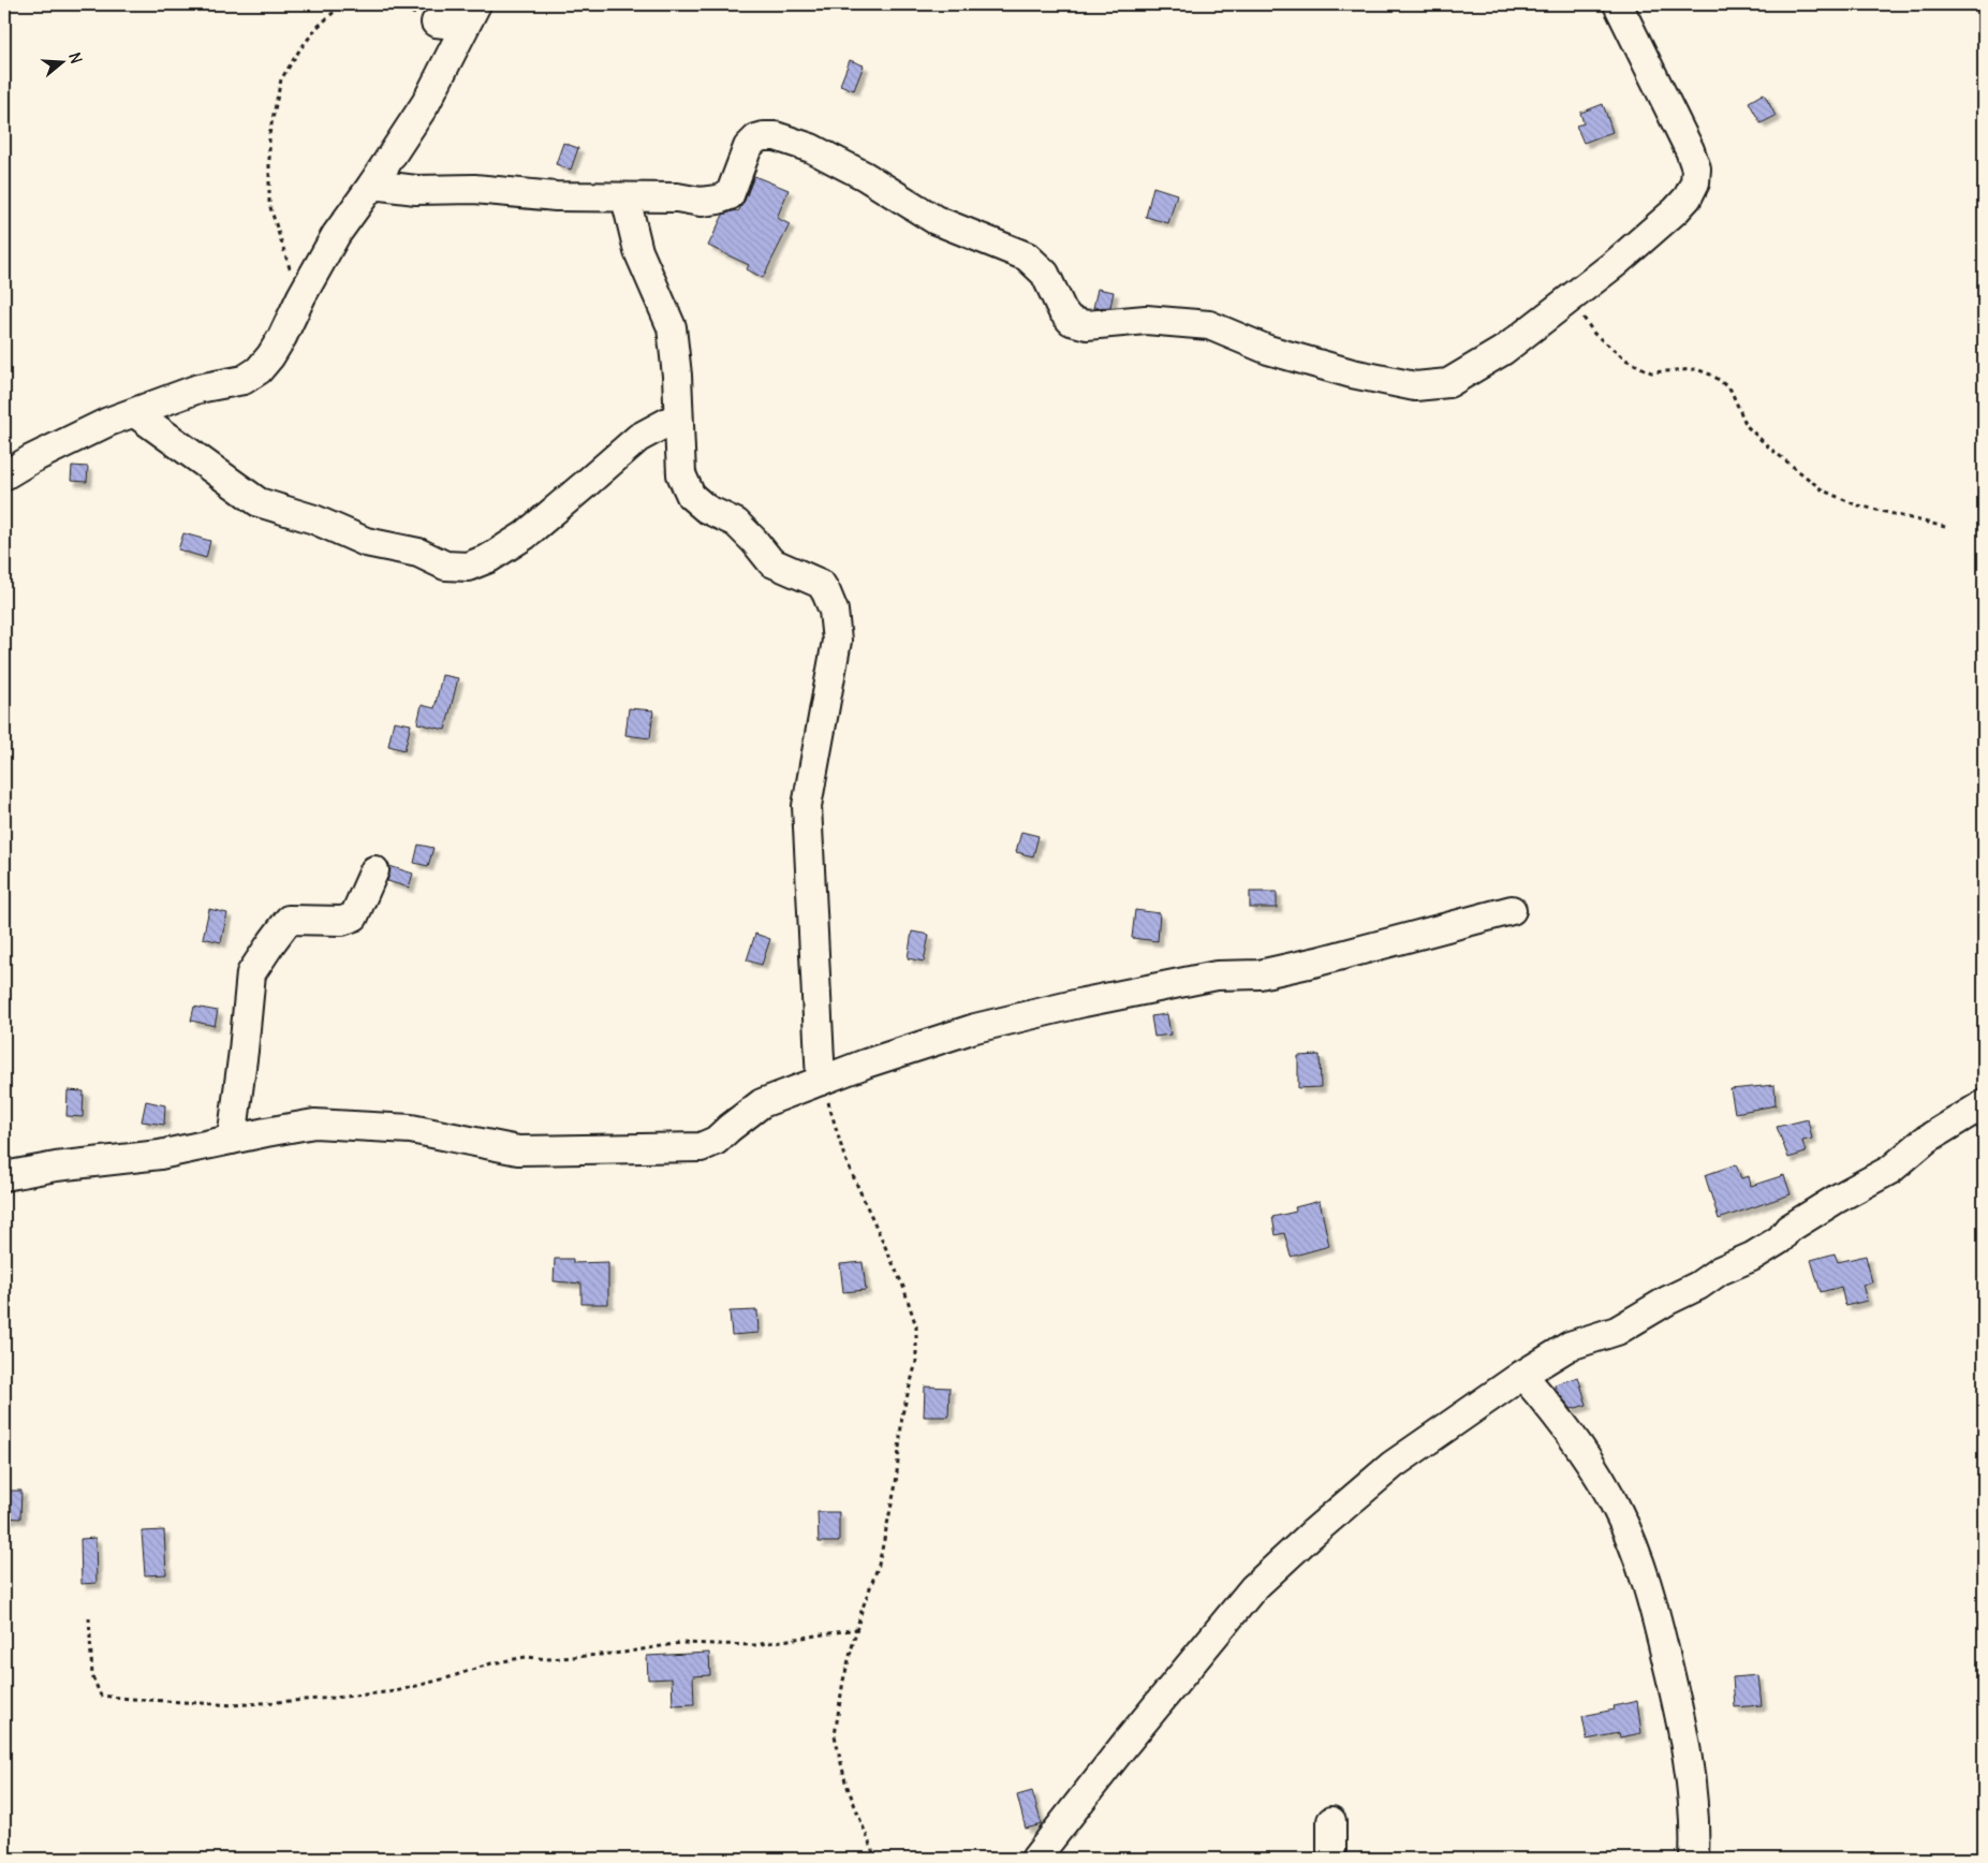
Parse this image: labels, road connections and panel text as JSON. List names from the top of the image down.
{
  "north": "right"
}
